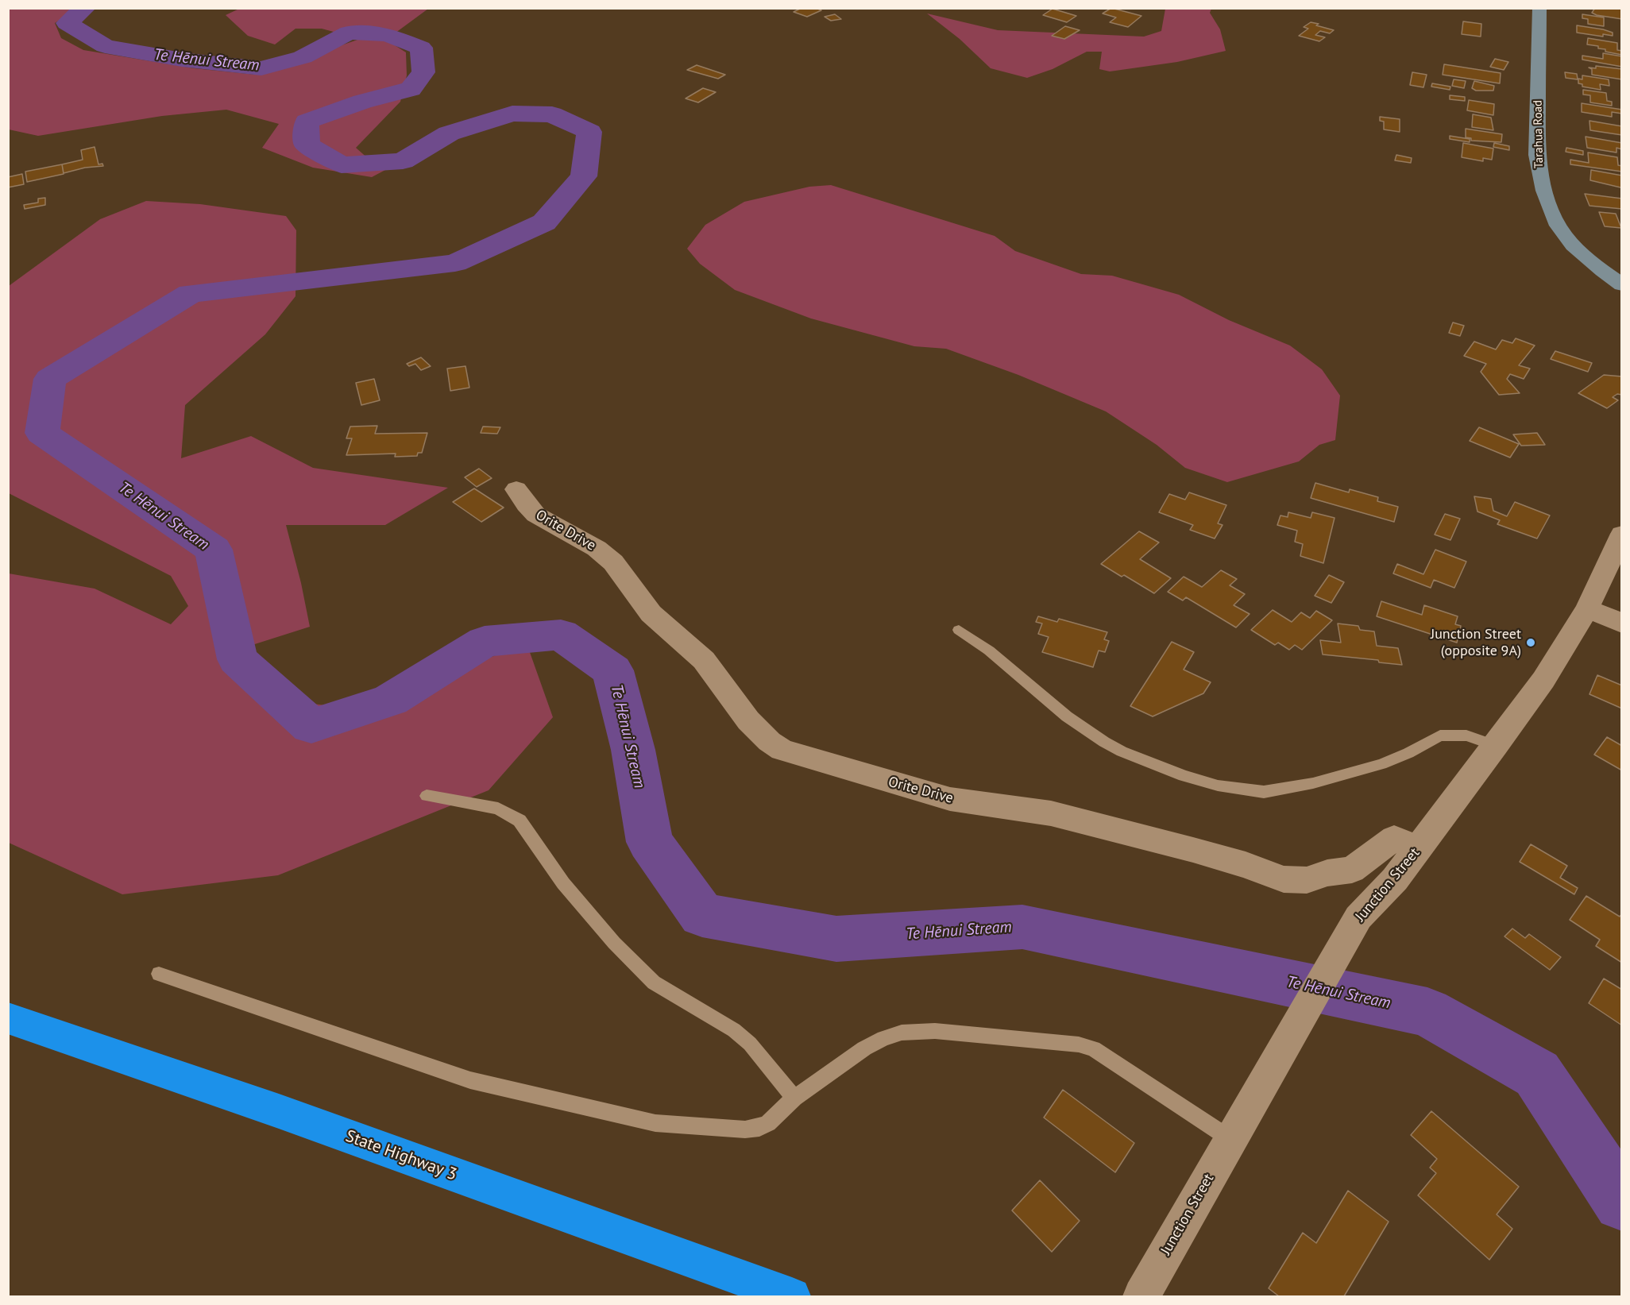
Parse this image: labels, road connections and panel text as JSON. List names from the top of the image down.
{
  "streets": {
    "highway": ["State Highway 3"],
    "street": ["Tarahua Road", "Orite Drive", "Junction Street"]
  },
  "crossings": [
    ["Orite Drive", "Junction Street"]
  ],
  "water": ["Te Hēnui Stream"],
  "places": ["Junction Street (opposite 9A)"]
}
